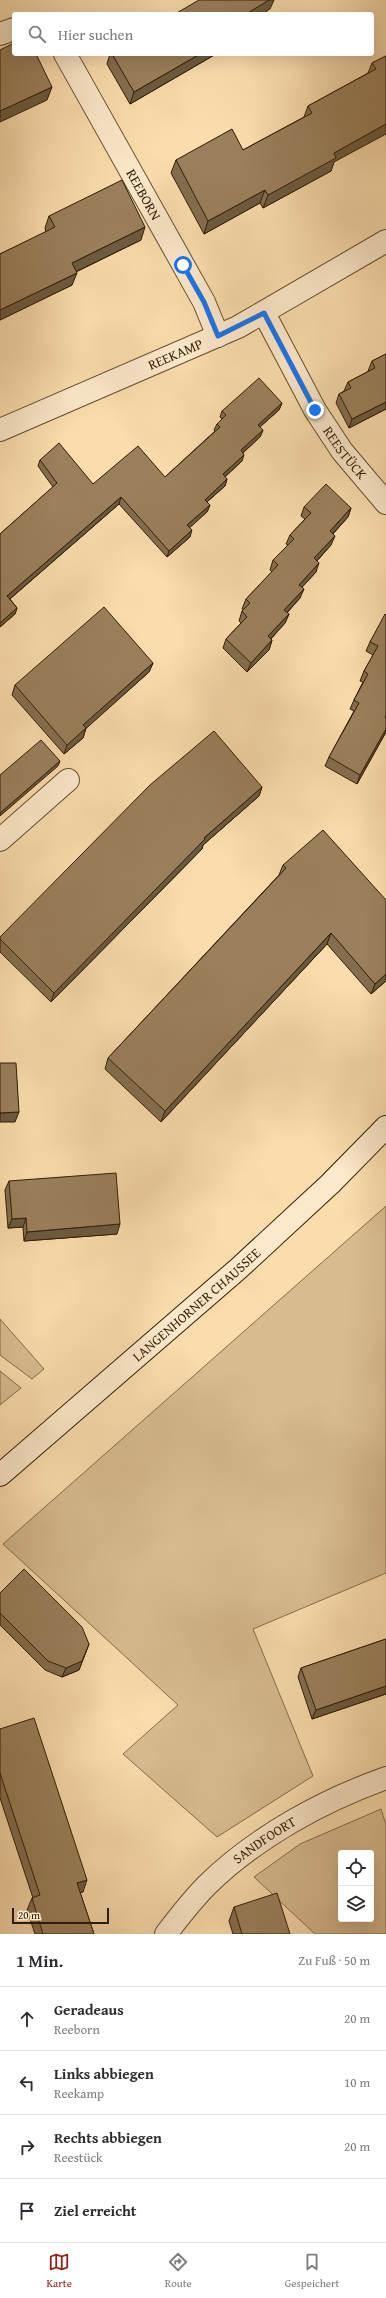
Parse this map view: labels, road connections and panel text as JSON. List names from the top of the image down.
{
  "streets": {
    "street": [
      "REEBORN",
      "REEKAMP",
      "REESTÜCK",
      "LANGENHORNER CHAUSSEE",
      "SANDFOORT"
    ]
  },
  "crossings": [
    ["REEBORN", "REEKAMP"],
    ["REEKAMP", "REESTÜCK"]
  ],
  "scale_bar": "20 m",
  "page": {
    "search": "Hier suchen",
    "scale": "20 m",
    "heading": ["1 Min.", "Zu Fuß · 50 m"],
    "list": [
      ["Geradeaus", "Reeborn", "20 m"],
      ["Links abbiegen", "Reekamp", "10 m"],
      ["Rechts abbiegen", "Reestück", "20 m"],
      "Ziel erreicht"
    ],
    "nav": ["Karte", "Route", "Gespeichert"]
  }
}
